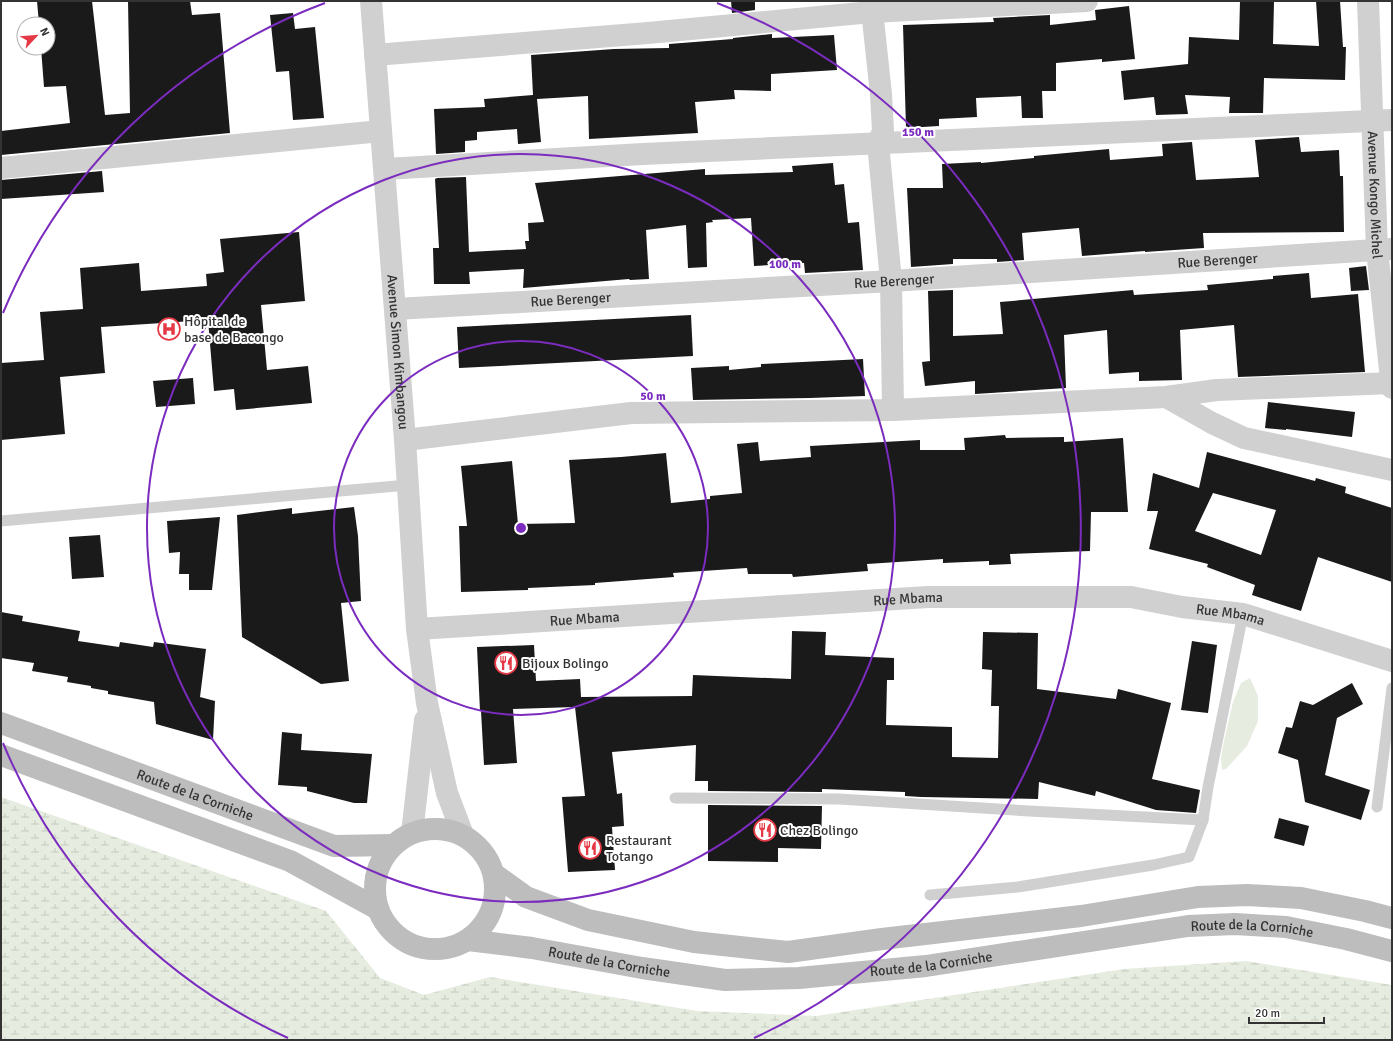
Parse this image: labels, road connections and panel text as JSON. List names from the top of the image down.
{
  "streets": {
    "main road": ["Route de la Corniche"],
    "street": [
      "Avenue Kongo Michel",
      "Rue Berenger",
      "Avenue Simon Kimbangou",
      "Rue Mbama"
    ]
  },
  "crossings": [
    ["Avenue Kongo Michel", "Rue Berenger"],
    ["Rue Berenger", "Avenue Simon Kimbangou"],
    ["Avenue Simon Kimbangou", "Rue Mbama"],
    ["Avenue Simon Kimbangou", "Route de la Corniche"]
  ],
  "places": {
    "hospital": ["Hôpital de base de Bacongo"],
    "restaurant": ["Bijoux Bolingo", "Chez Bolingo", "Restaurant Totango"]
  },
  "scale_bar": "20 m",
  "north": "top right",
  "rings": ["150 m", "100 m", "50 m"]
}
